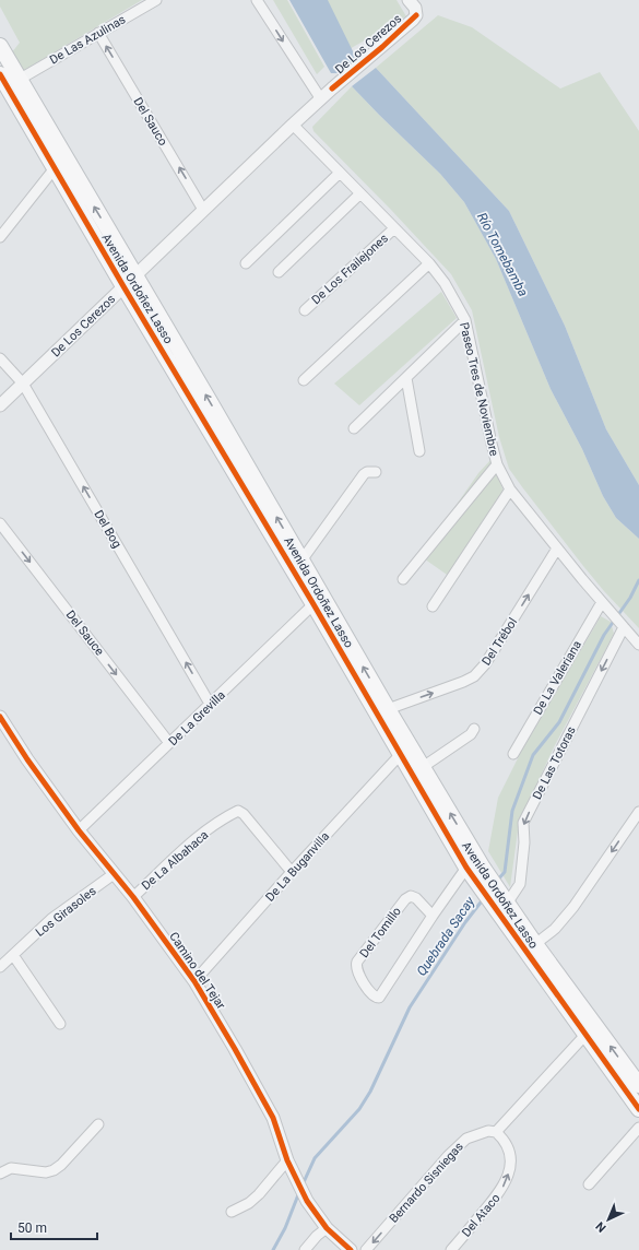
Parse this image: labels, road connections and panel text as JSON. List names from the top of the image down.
{
  "streets": {
    "main road": ["Avenida Ordoñez Lasso"],
    "street": [
      "De Las Azulinas",
      "De Los Cerezos",
      "Del Sauco",
      "De Los Frailejones",
      "Paseo Tres de Noviembre",
      "Del Bog",
      "Del Sauce",
      "Del Trébol",
      "De La Valeriana",
      "De La Grevilla",
      "De Las Totoras",
      "De La Albahaca",
      "De La Buganvilla",
      "Los Girasoles",
      "Del Tomillo",
      "Camino del Tejar",
      "Bernardo Sisniegas",
      "Del Ataco"
    ]
  },
  "crossings": [
    ["De Las Azulinas", "Del Sauco"],
    ["De Las Azulinas", "Avenida Ordoñez Lasso"],
    ["De Los Cerezos", "Del Sauco"],
    ["De Los Cerezos", "Avenida Ordoñez Lasso"],
    ["De Los Cerezos", "Paseo Tres de Noviembre"],
    ["De Los Cerezos", "Del Bog"],
    ["De Los Frailejones", "Paseo Tres de Noviembre"],
    ["Avenida Ordoñez Lasso", "Del Trébol"],
    ["Avenida Ordoñez Lasso", "De La Grevilla"],
    ["Avenida Ordoñez Lasso", "De Las Totoras"],
    ["Avenida Ordoñez Lasso", "De La Buganvilla"],
    ["Avenida Ordoñez Lasso", "Del Tomillo"],
    ["Paseo Tres de Noviembre", "Del Trébol"],
    ["Paseo Tres de Noviembre", "De La Valeriana"],
    ["Paseo Tres de Noviembre", "De Las Totoras"],
    ["Del Bog", "De La Grevilla"],
    ["Del Sauce", "De La Grevilla"],
    ["De La Grevilla", "Camino del Tejar"],
    ["De La Albahaca", "De La Buganvilla"],
    ["De La Albahaca", "Camino del Tejar"],
    ["De La Buganvilla", "Camino del Tejar"],
    ["Los Girasoles", "Camino del Tejar"],
    ["Bernardo Sisniegas", "Del Ataco"]
  ],
  "one_way": [
    "Del Sauco",
    "Del Bog",
    "Del Sauce",
    "Bernardo Sisniegas",
    "Del Ataco"
  ],
  "water": ["Río Tomebamba", "Quebrada Sacay"],
  "scale_bar": "50 m",
  "north": "bottom left"
}
